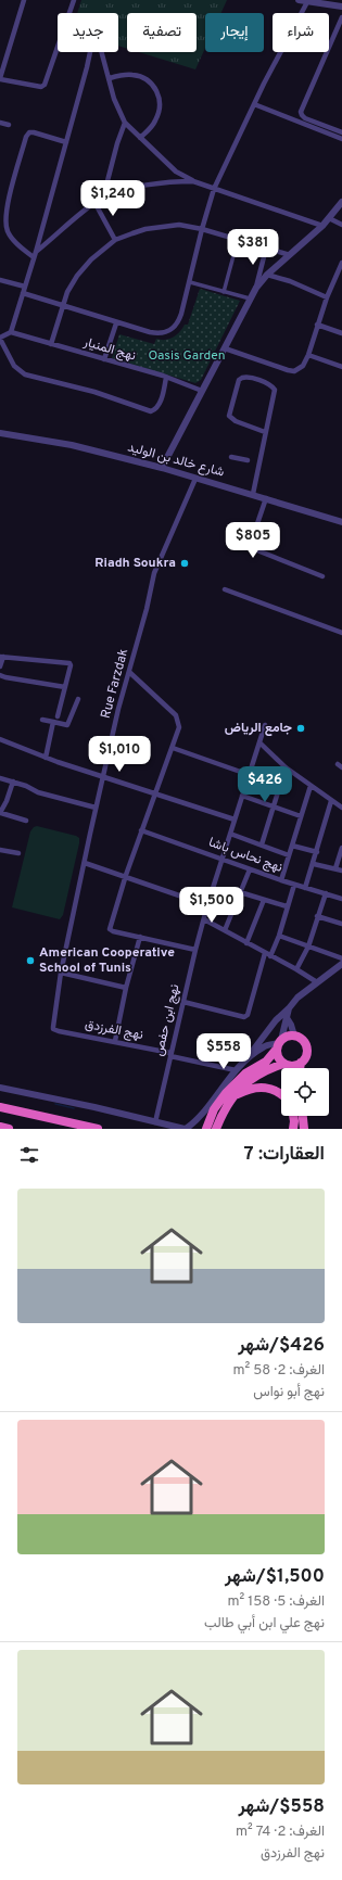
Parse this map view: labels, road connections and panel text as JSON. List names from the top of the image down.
{
  "streets": {
    "street": [
      "نهج المنيار",
      "شارع خالد بن الوليد",
      "Rue Farzdak",
      "نهج نحاس باشا",
      "نهج ابن حفص",
      "نهج الفرزدق"
    ]
  },
  "crossings": [
    ["شارع خالد بن الوليد", "Rue Farzdak"],
    ["Rue Farzdak", "نهج الفرزدق"],
    ["نهج نحاس باشا", "نهج ابن حفص"],
    ["نهج ابن حفص", "نهج الفرزدق"]
  ],
  "parks": ["Oasis Garden"],
  "places": ["Riadh Soukra", "جامع الرياض", "American Cooperative School of Tunis"],
  "page": {
    "chip": [
      "شراء",
      "إيجار",
      "تصفية",
      "جديد"
    ],
    "price": [
      "$1,240",
      "$381",
      "$805",
      "$1,010",
      "$426",
      "$1,500",
      "$558"
    ],
    "heading": "العقارات: 7",
    "list": [
      {
        "name": "$426/شهر",
        "note": "الغرف: 2 · 58 m² · نهج أبو نواس"
      },
      {
        "name": "$1,500/شهر",
        "note": "الغرف: 5 · 158 m² · نهج علي ابن أبي طالب"
      },
      {
        "name": "$558/شهر",
        "note": "الغرف: 2 · 74 m² · نهج الفرزدق"
      }
    ]
  }
}
